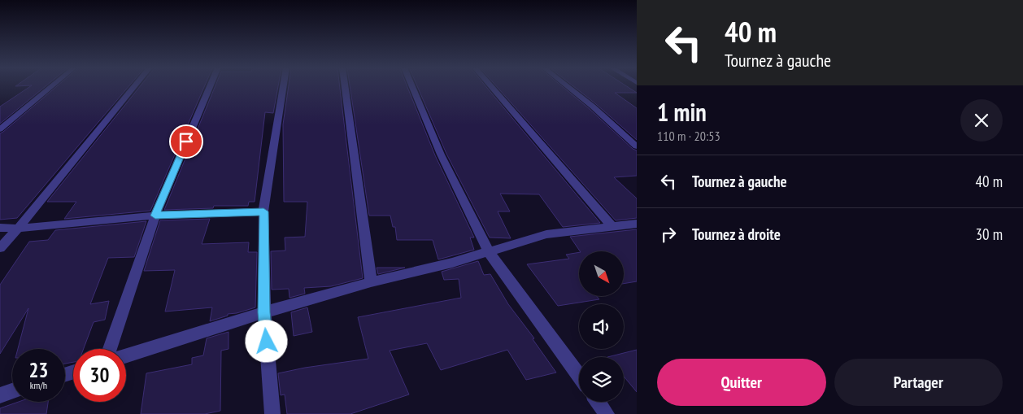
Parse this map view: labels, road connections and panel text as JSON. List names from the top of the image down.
{
  "north": "bottom right",
  "page": {
    "turn": ["40 m", "Tournez à gauche"],
    "heading": ["1 min", "110 m · 20:53"],
    "list": [
      {
        "name": "Tournez à gauche",
        "value": "40 m"
      },
      {
        "name": "Tournez à droite",
        "value": "30 m"
      }
    ],
    "speed": "23 km/h",
    "limit": "30",
    "buttons": ["Quitter", "Partager"]
  }
}
